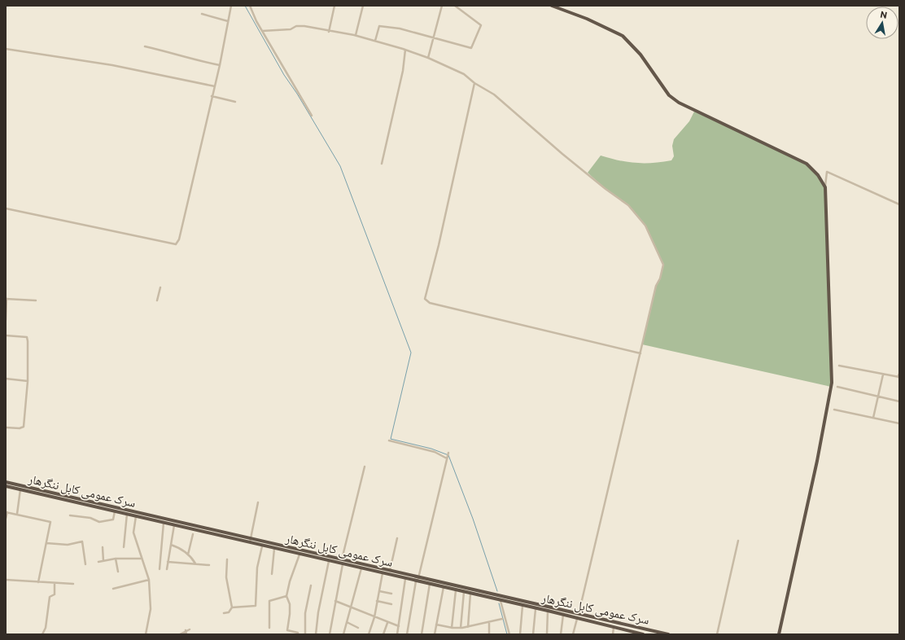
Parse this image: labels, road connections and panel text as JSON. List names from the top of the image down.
{
  "streets": {
    "highway": ["سرک عمومی کابل ننگرهار"]
  },
  "north": "top"
}
